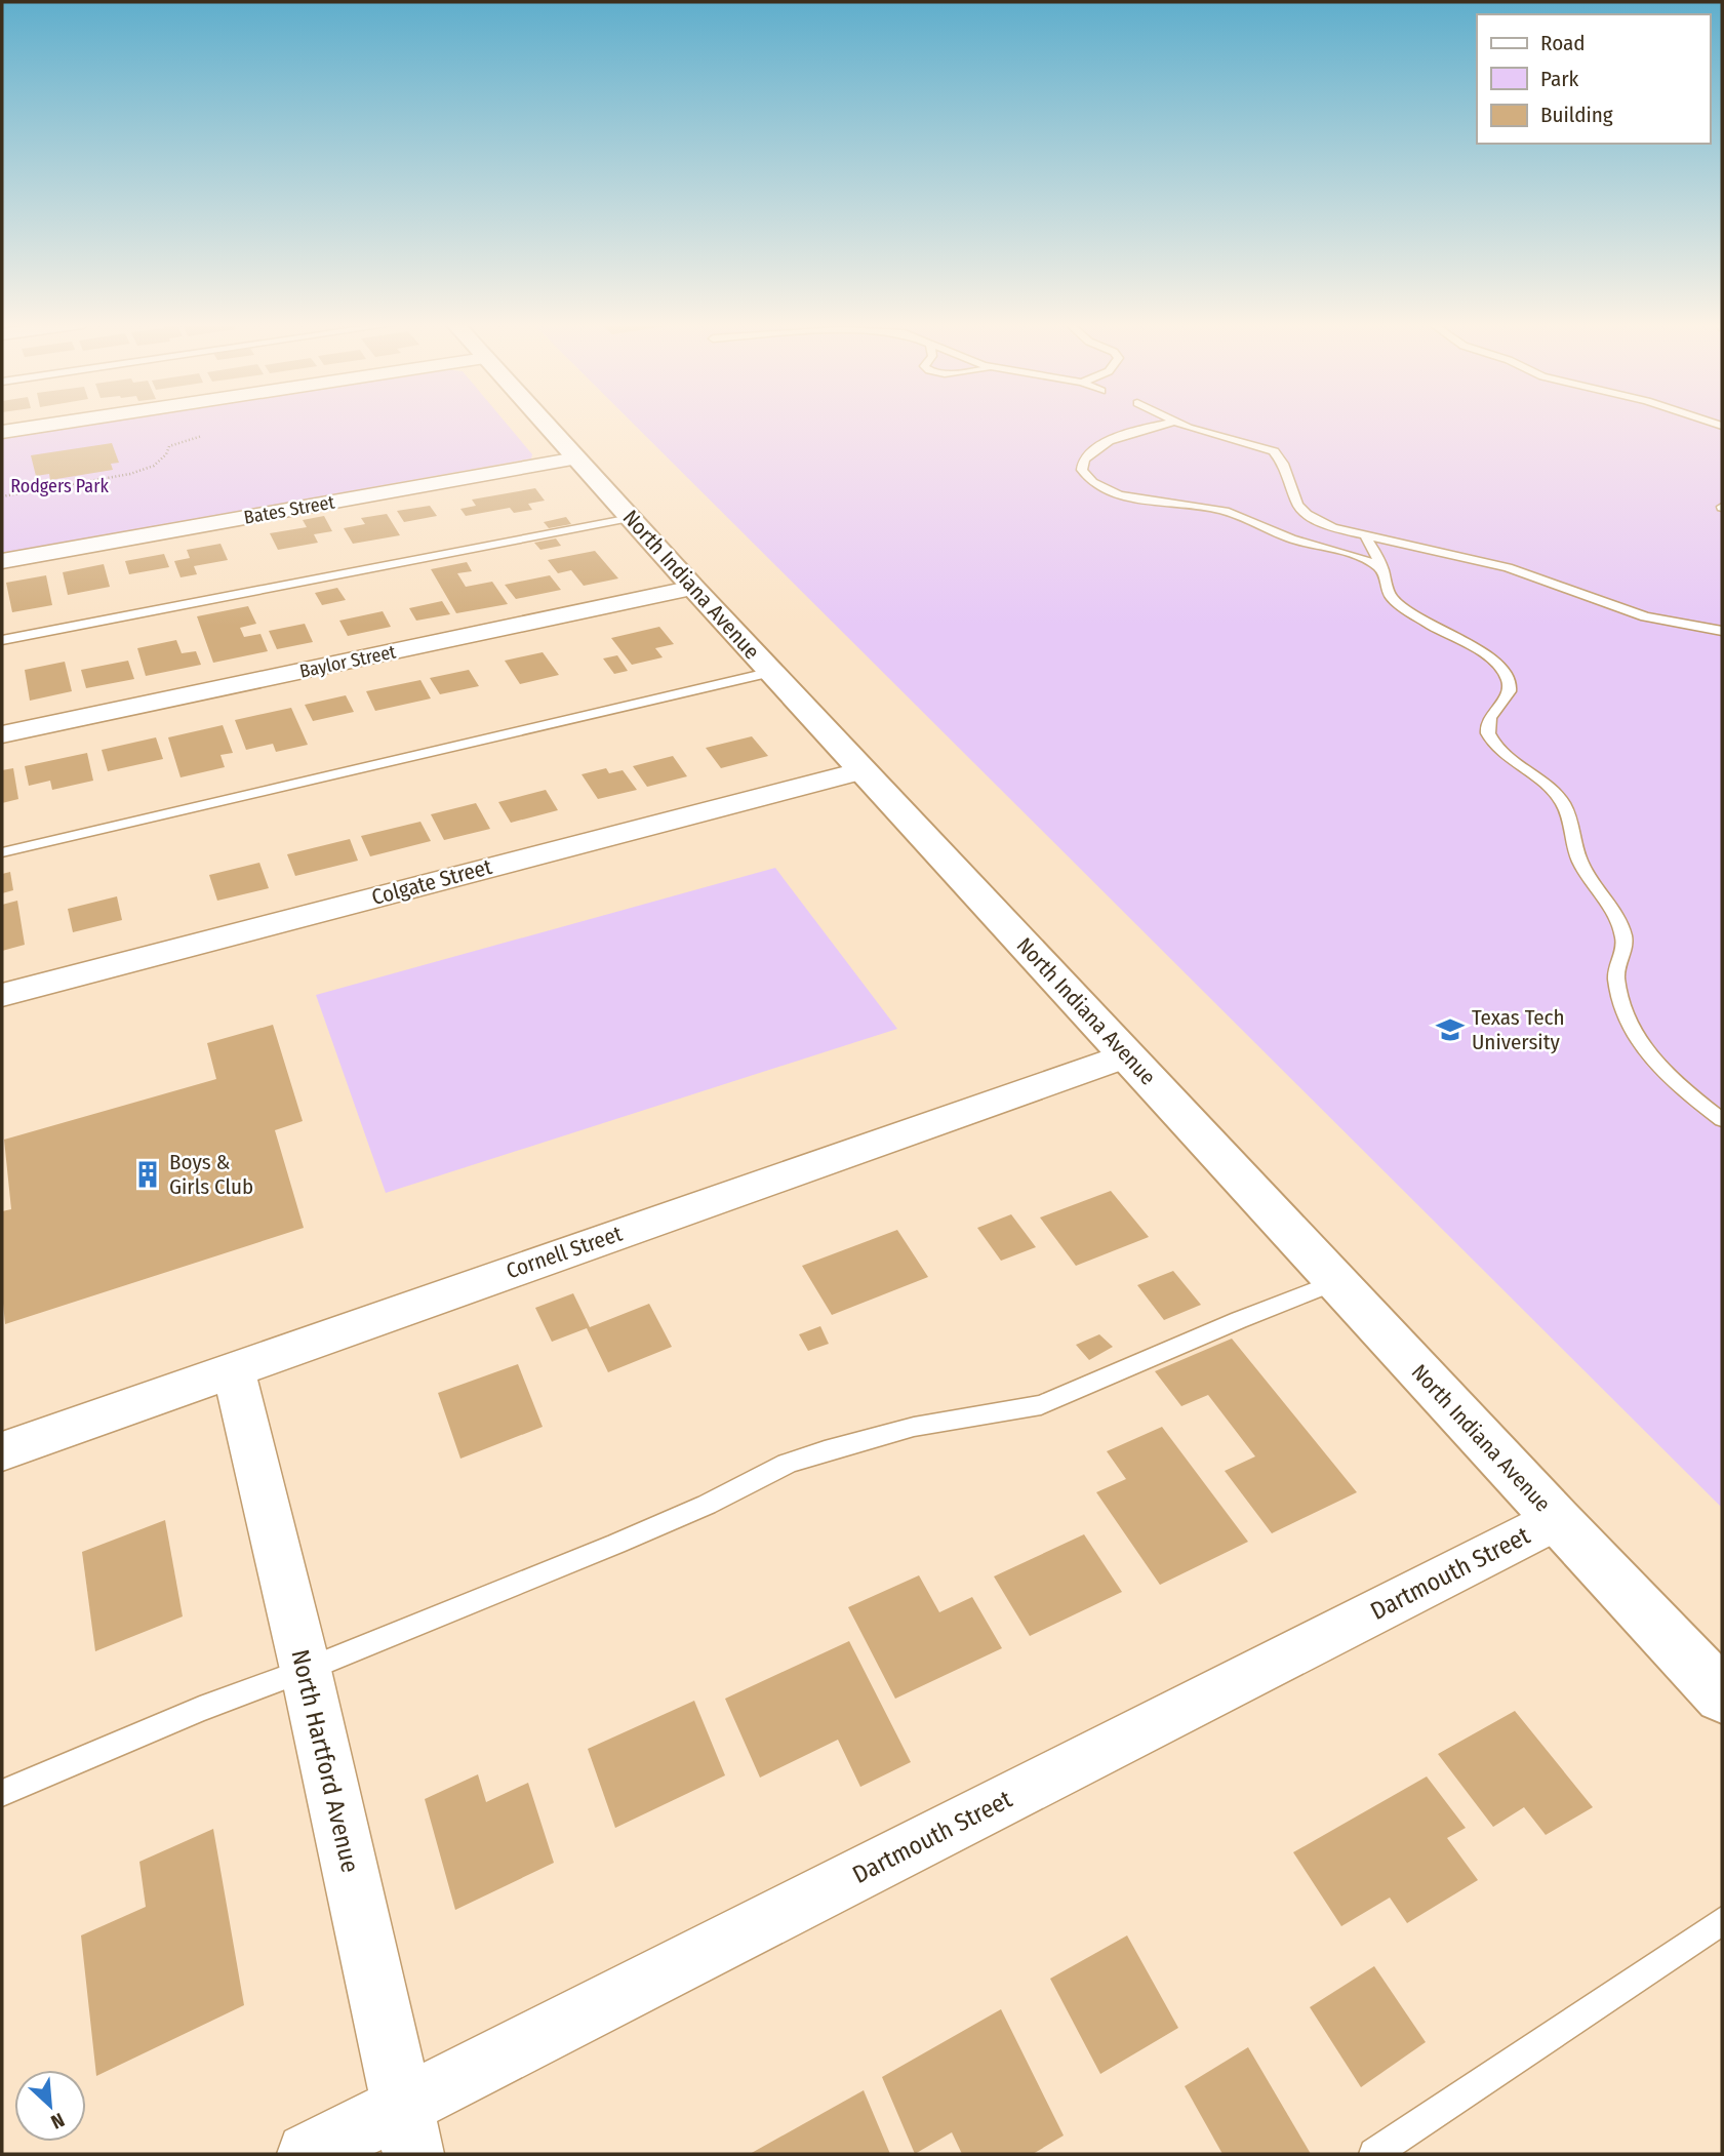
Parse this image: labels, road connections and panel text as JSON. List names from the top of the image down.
{
  "streets": {
    "main road": ["North Indiana Avenue"],
    "street": [
      "Bates Street",
      "Baylor Street",
      "Colgate Street",
      "Cornell Street",
      "Dartmouth Street",
      "North Hartford Avenue"
    ]
  },
  "crossings": [
    ["Bates Street", "North Indiana Avenue"],
    ["North Indiana Avenue", "Baylor Street"],
    ["North Indiana Avenue", "Colgate Street"],
    ["North Indiana Avenue", "Cornell Street"],
    ["North Indiana Avenue", "Dartmouth Street"],
    ["Cornell Street", "North Hartford Avenue"],
    ["Dartmouth Street", "North Hartford Avenue"]
  ],
  "parks": ["Rodgers Park"],
  "places": {
    "school or university": ["Texas Tech University"],
    "building": ["Boys & Girls Club"]
  },
  "legend": ["Road", "Park", "Building"],
  "north": "bottom right"
}
